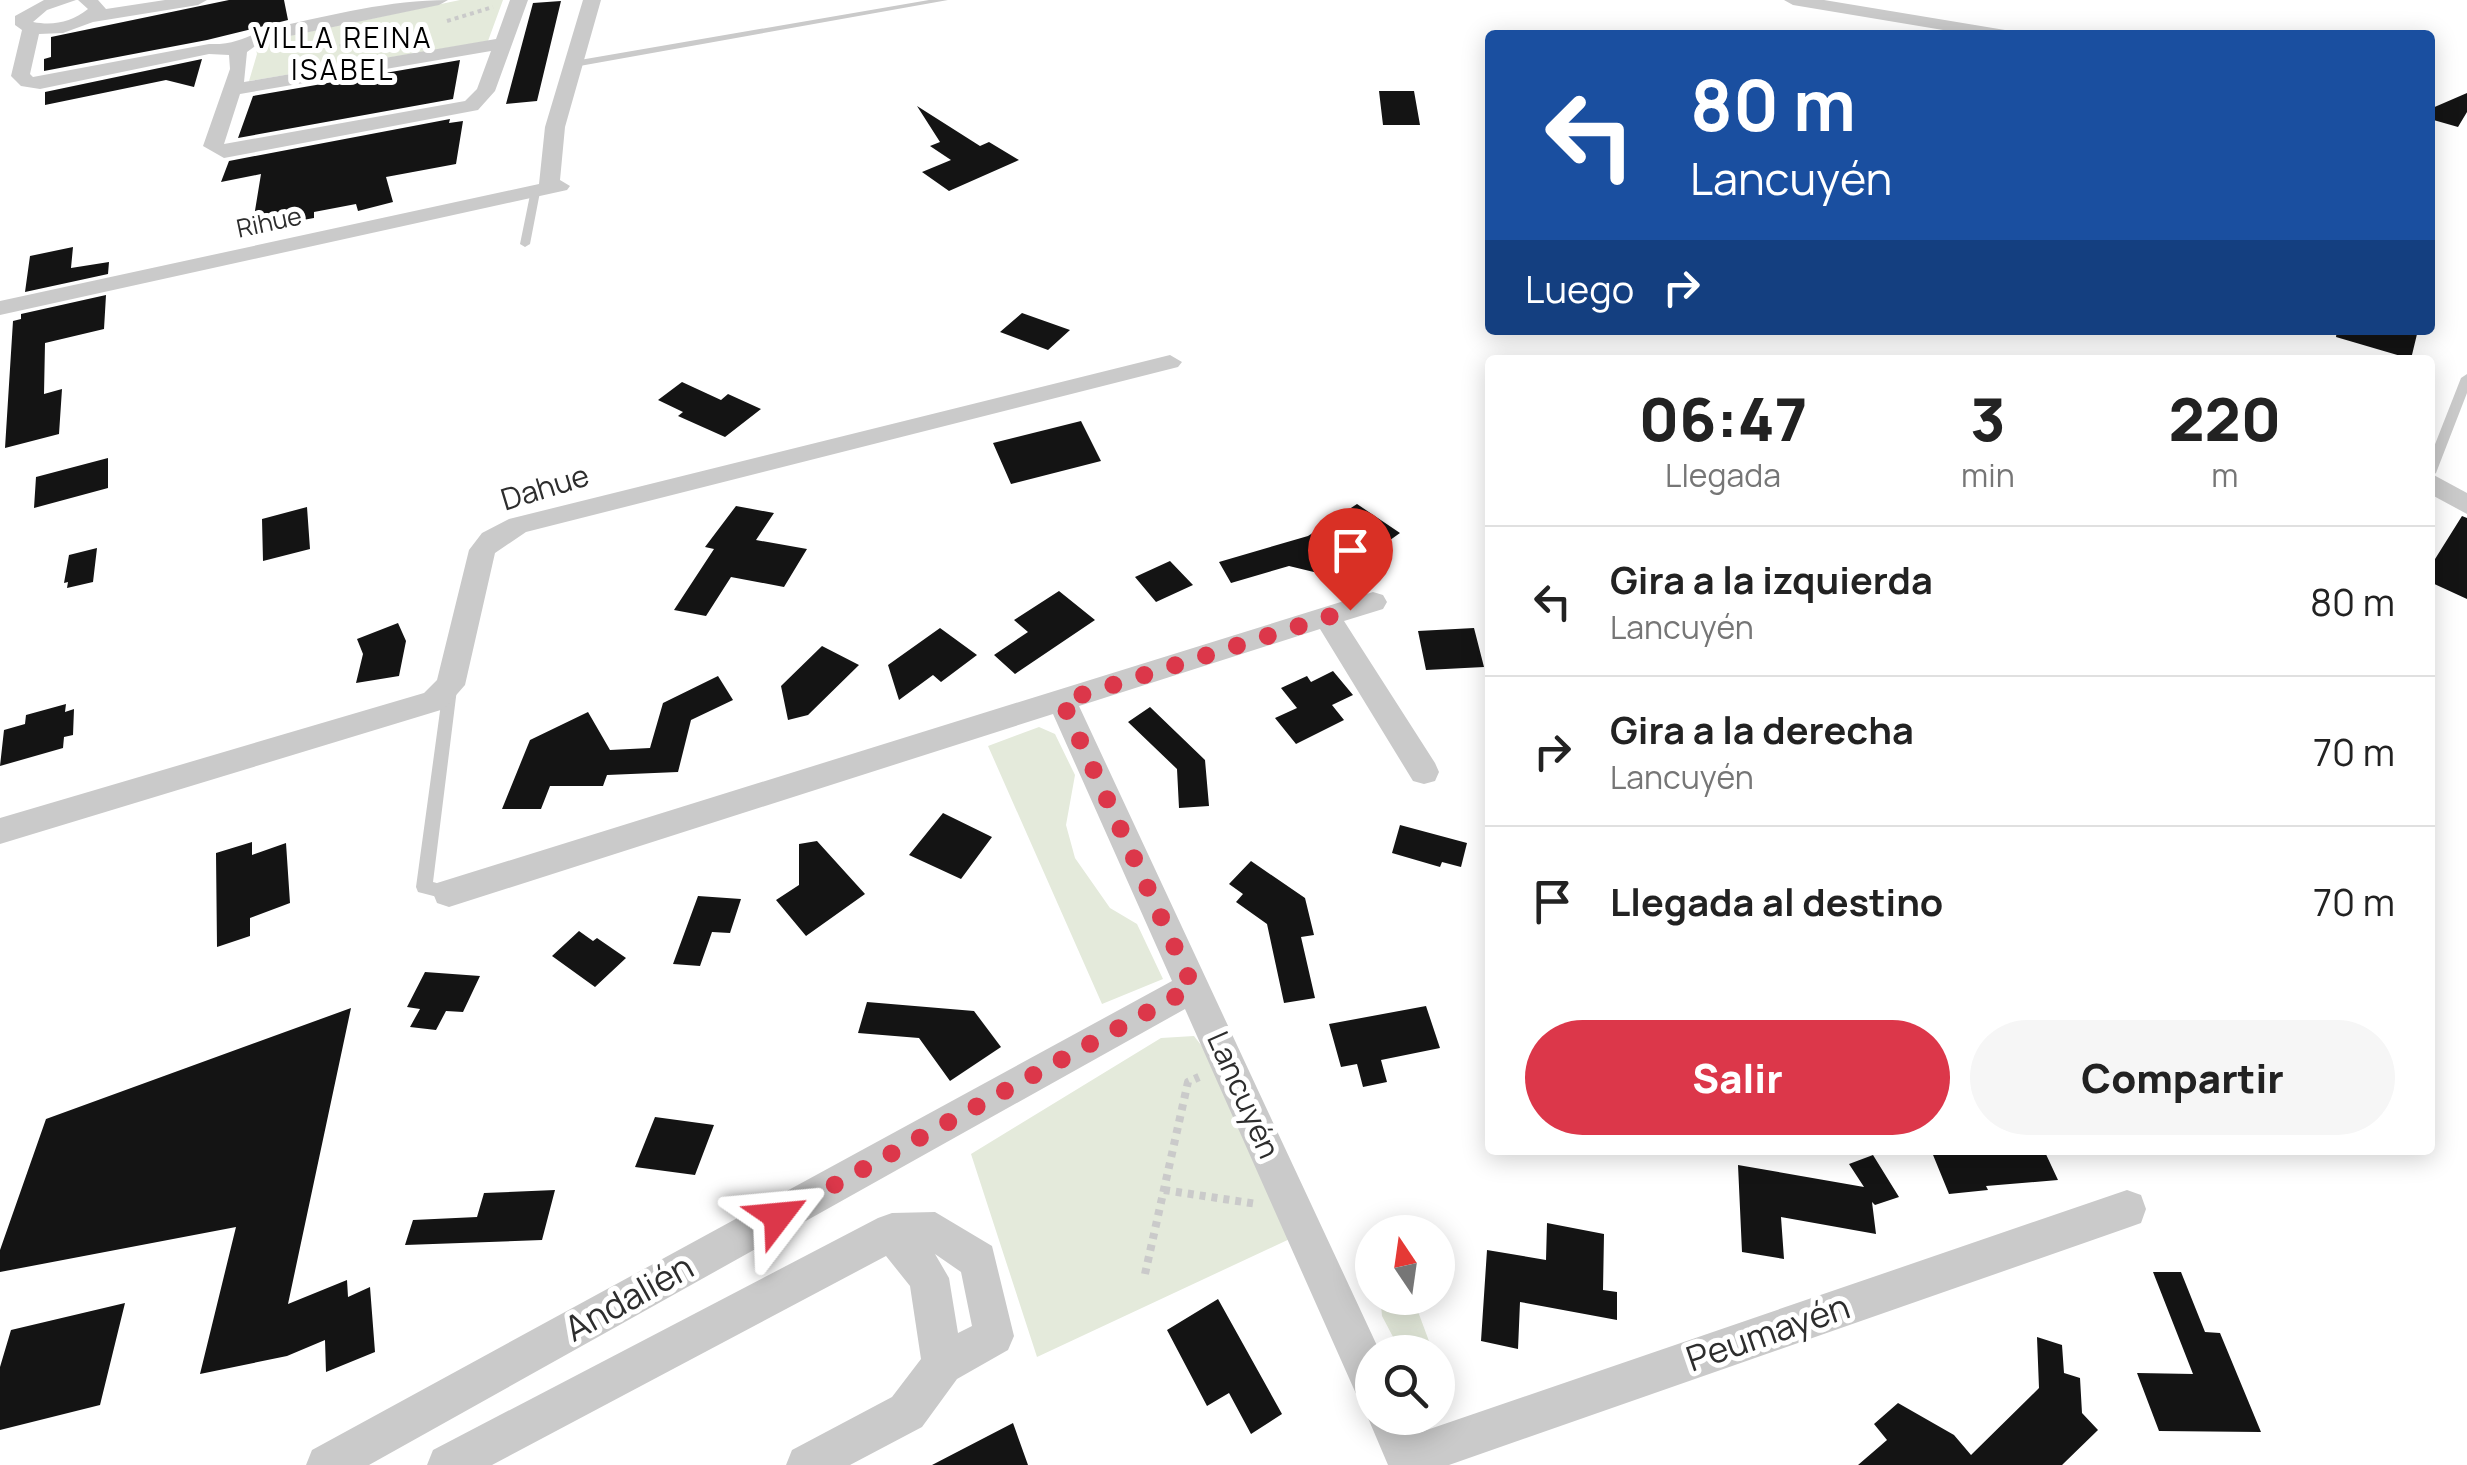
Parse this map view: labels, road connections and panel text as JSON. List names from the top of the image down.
{
  "streets": {
    "street": [
      "Rihue",
      "Dahue",
      "Lancuyén",
      "Andalién",
      "Peumayén"
    ]
  },
  "crossings": [
    ["Lancuyén", "Andalién"]
  ],
  "districts": ["VILLA REINA ISABEL"],
  "north": "top",
  "page": {
    "turn": ["80 m", "Lancuyén"],
    "then": "Luego",
    "eta": [
      "06:47",
      "Llegada",
      "3",
      "min",
      "220",
      "m"
    ],
    "list": [
      {
        "name": "Gira a la izquierda",
        "note": "Lancuyén",
        "value": "80 m"
      },
      {
        "name": "Gira a la derecha",
        "note": "Lancuyén",
        "value": "70 m"
      },
      {
        "name": "Llegada al destino",
        "value": "70 m"
      }
    ],
    "buttons": ["Salir", "Compartir"]
  }
}
